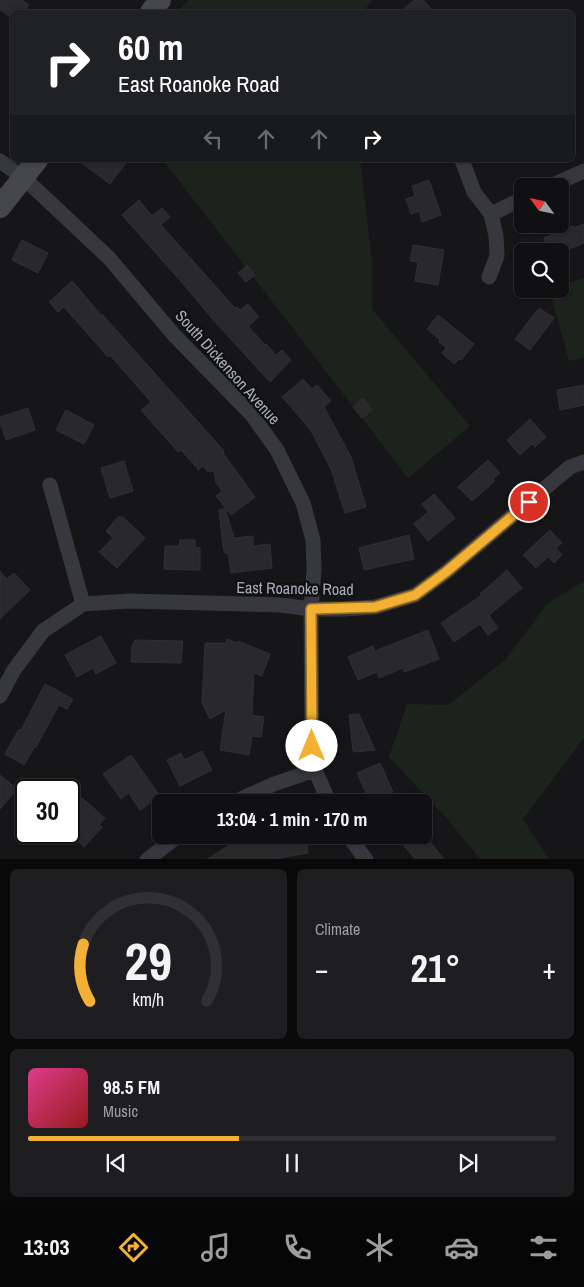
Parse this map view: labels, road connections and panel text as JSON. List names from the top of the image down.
{
  "streets": {
    "street": ["South Dickenson Avenue", "East Roanoke Road"]
  },
  "crossings": [
    ["South Dickenson Avenue", "East Roanoke Road"]
  ],
  "north": "top left",
  "page": {
    "turn": ["60 m", "East Roanoke Road"],
    "limit": "30",
    "trip": "13:04 · 1 min · 170 m",
    "tile": "Climate",
    "heat": ["−", "21°", "+"],
    "song": ["98.5 FM", "Music"],
    "tabs": "13:03",
    "gauge": ["29", "km/h"]
  }
}
